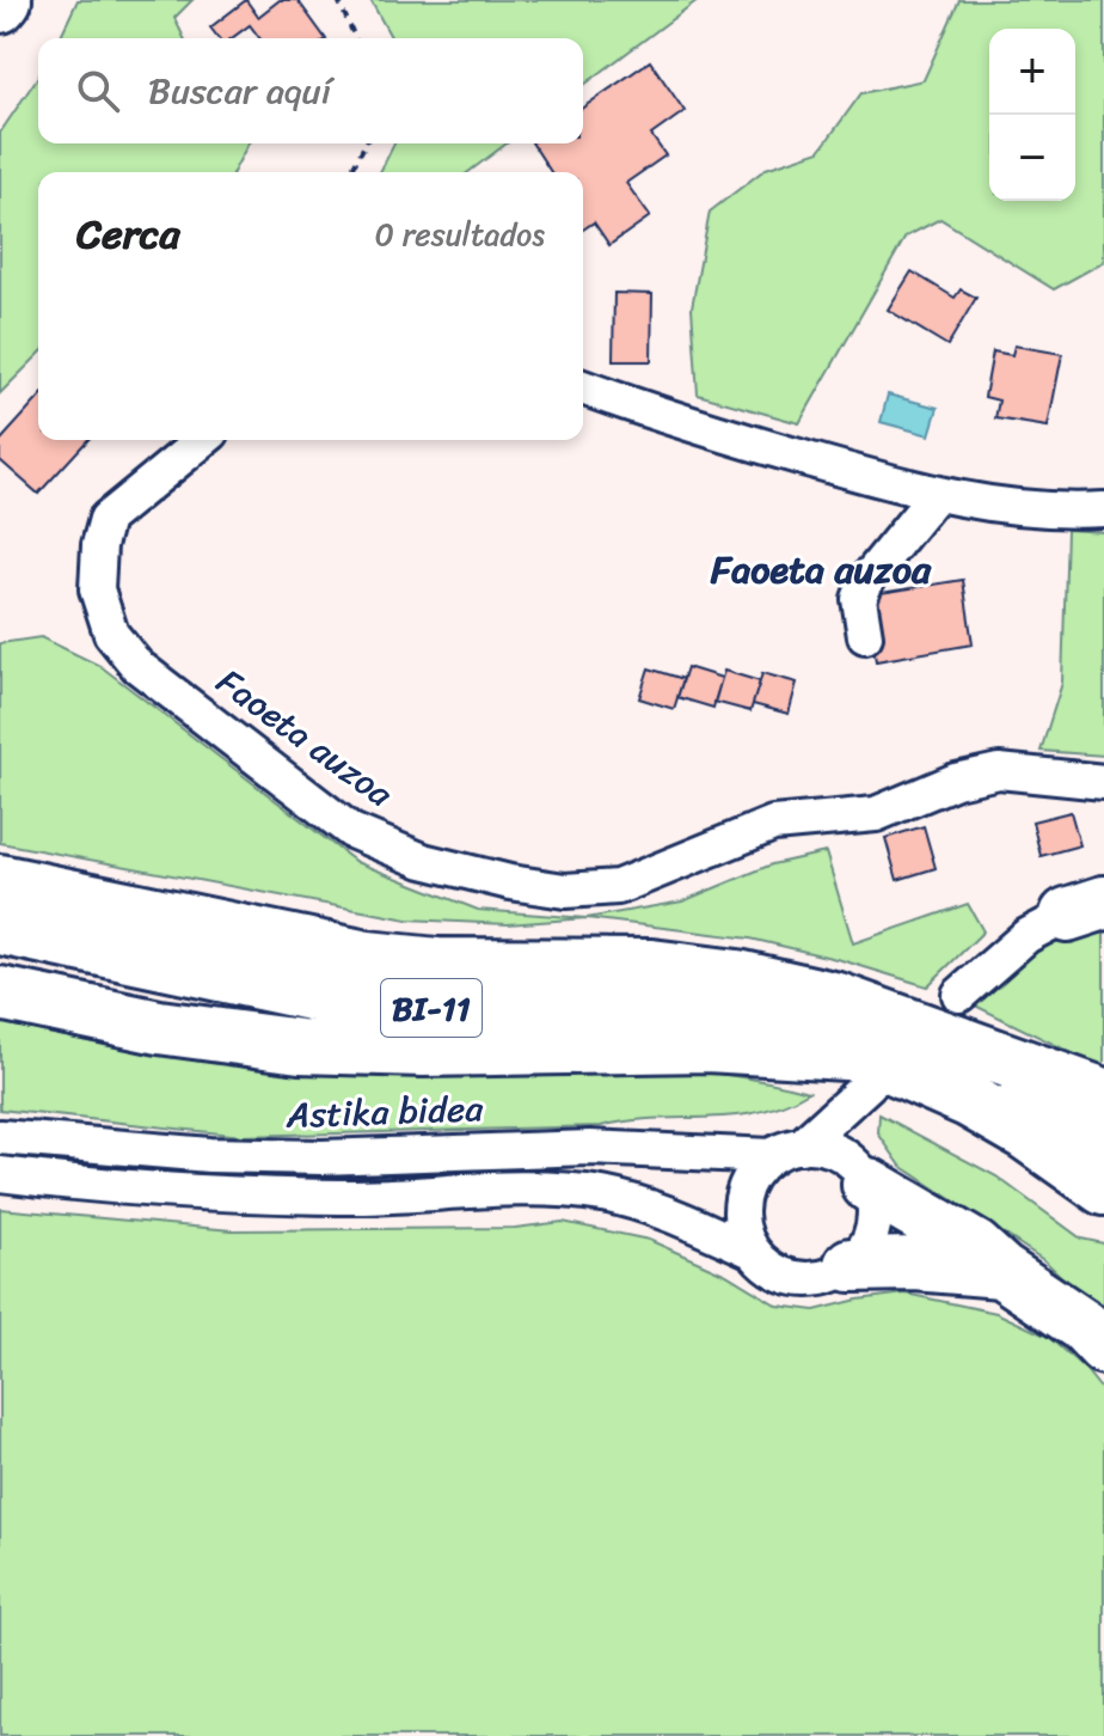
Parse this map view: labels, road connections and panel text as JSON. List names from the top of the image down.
{
  "streets": {
    "main road": ["BI-11"],
    "street": ["Faoeta auzoa", "Astika bidea"]
  },
  "districts": ["Faoeta auzoa"],
  "page": {
    "map_buttons": ["+", "−"],
    "search": "Buscar aquí",
    "heading": ["Cerca", "0 resultados"]
  }
}
